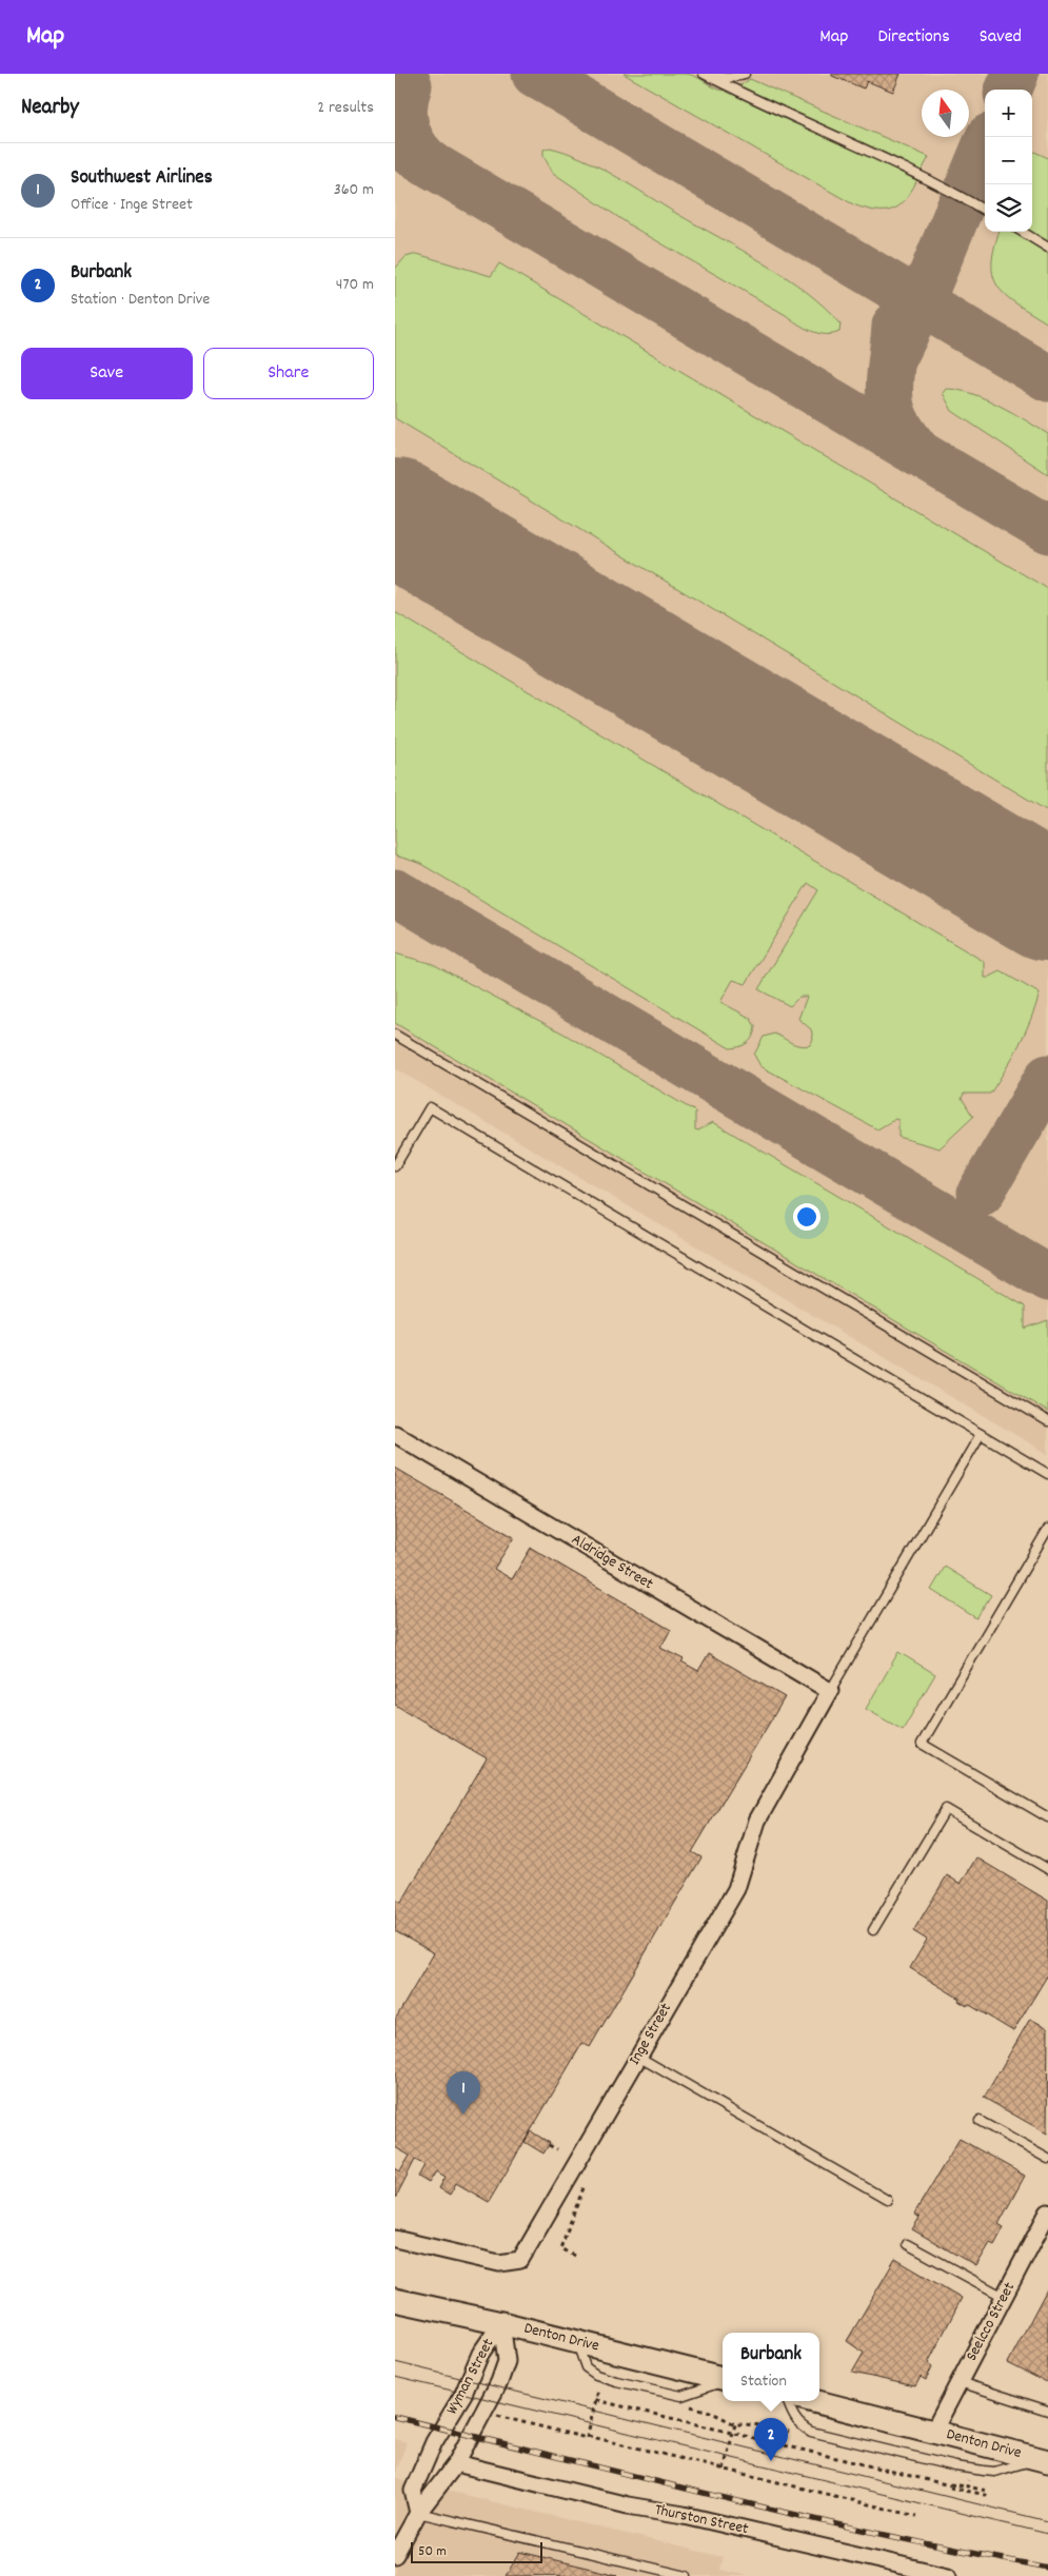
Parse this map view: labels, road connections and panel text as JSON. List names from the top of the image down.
{
  "streets": {
    "main road": ["Denton Drive"],
    "street": [
      "Aldridge Street",
      "Inge Street",
      "Seelcco Street",
      "Wyman Street",
      "Thurston Street"
    ]
  },
  "crossings": [
    ["Aldridge Street", "Inge Street"],
    ["Seelcco Street", "Denton Drive"],
    ["Denton Drive", "Wyman Street"],
    ["Wyman Street", "Thurston Street"]
  ],
  "scale_bar": "50 m",
  "north": "top",
  "page": {
    "header": "Map",
    "nav": ["Map", "Directions", "Saved"],
    "heading": ["Nearby", "2 results"],
    "map_buttons": ["+", "−"],
    "list": [
      {
        "mark": "1",
        "name": "Southwest Airlines",
        "note": "Office · Inge Street",
        "value": "360 m"
      },
      {
        "mark": "2",
        "name": "Burbank",
        "note": "Station · Denton Drive",
        "value": "470 m"
      }
    ],
    "buttons": ["Save", "Share"],
    "pins": ["1", "2"],
    "popup": ["Burbank", "Station"],
    "scale": "50 m"
  }
}
